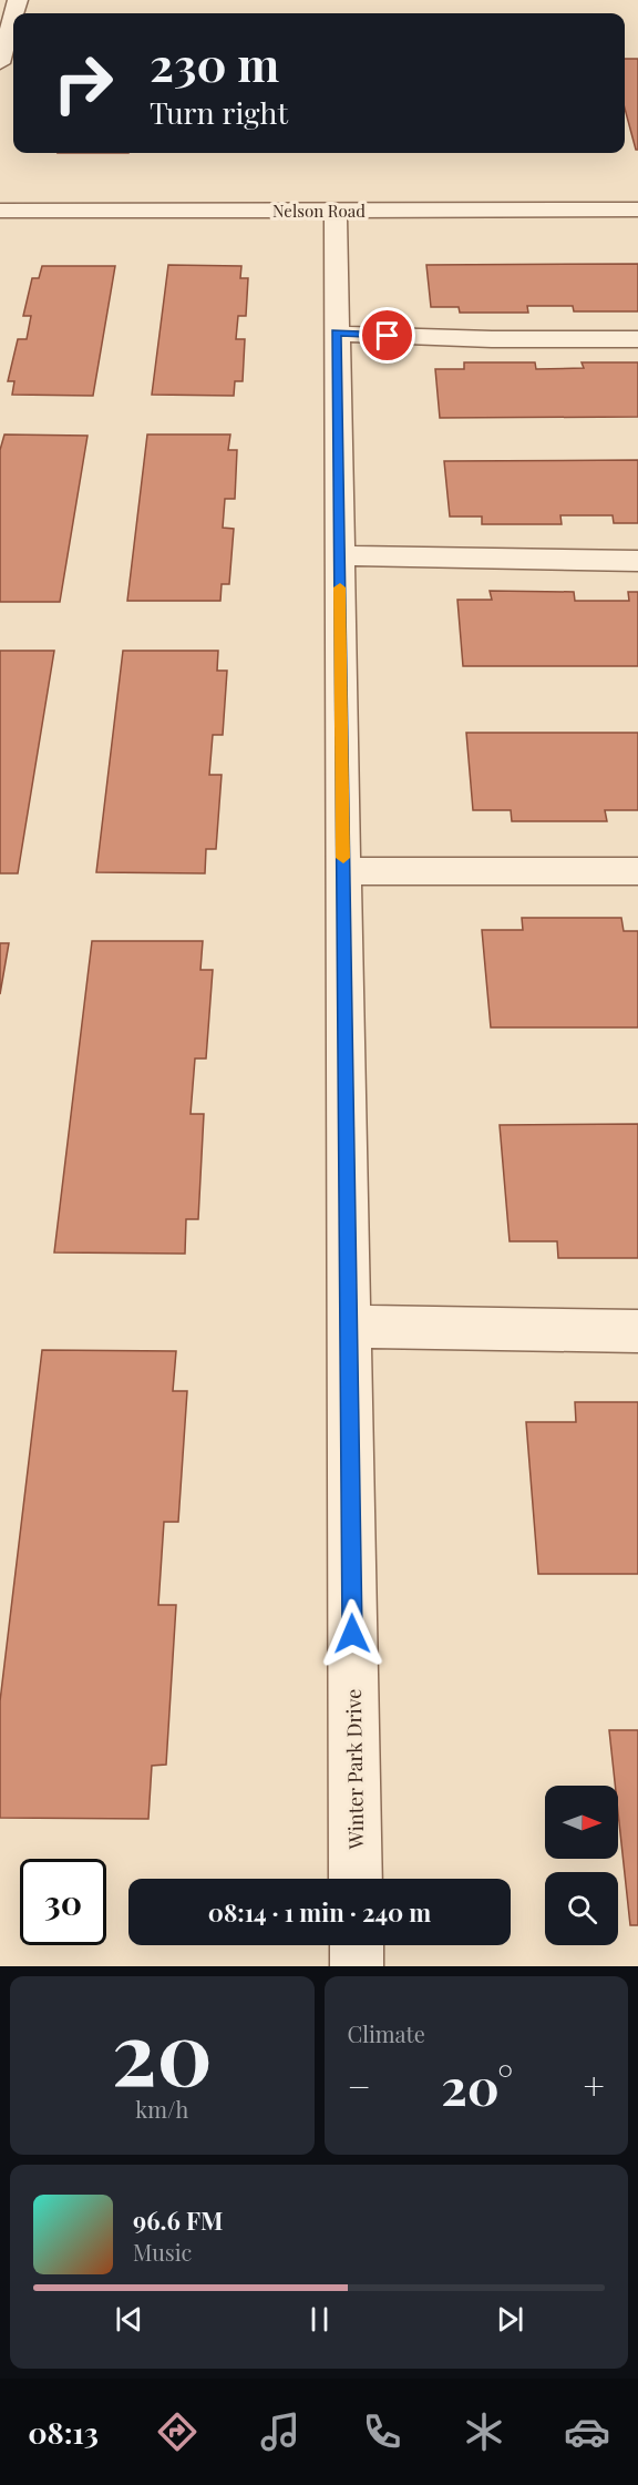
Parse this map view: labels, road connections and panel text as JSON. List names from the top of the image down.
{
  "streets": {
    "street": ["Nelson Road", "Winter Park Drive"]
  },
  "crossings": [
    ["Nelson Road", "Winter Park Drive"]
  ],
  "north": "right",
  "page": {
    "turn": ["230 m", "Turn right"],
    "limit": "30",
    "trip": "08:14 · 1 min · 240 m",
    "tile": [
      ["20", "km/h"],
      "Climate"
    ],
    "heat": ["−", "20°", "+"],
    "song": ["96.6 FM", "Music"],
    "tabs": "08:13"
  }
}
